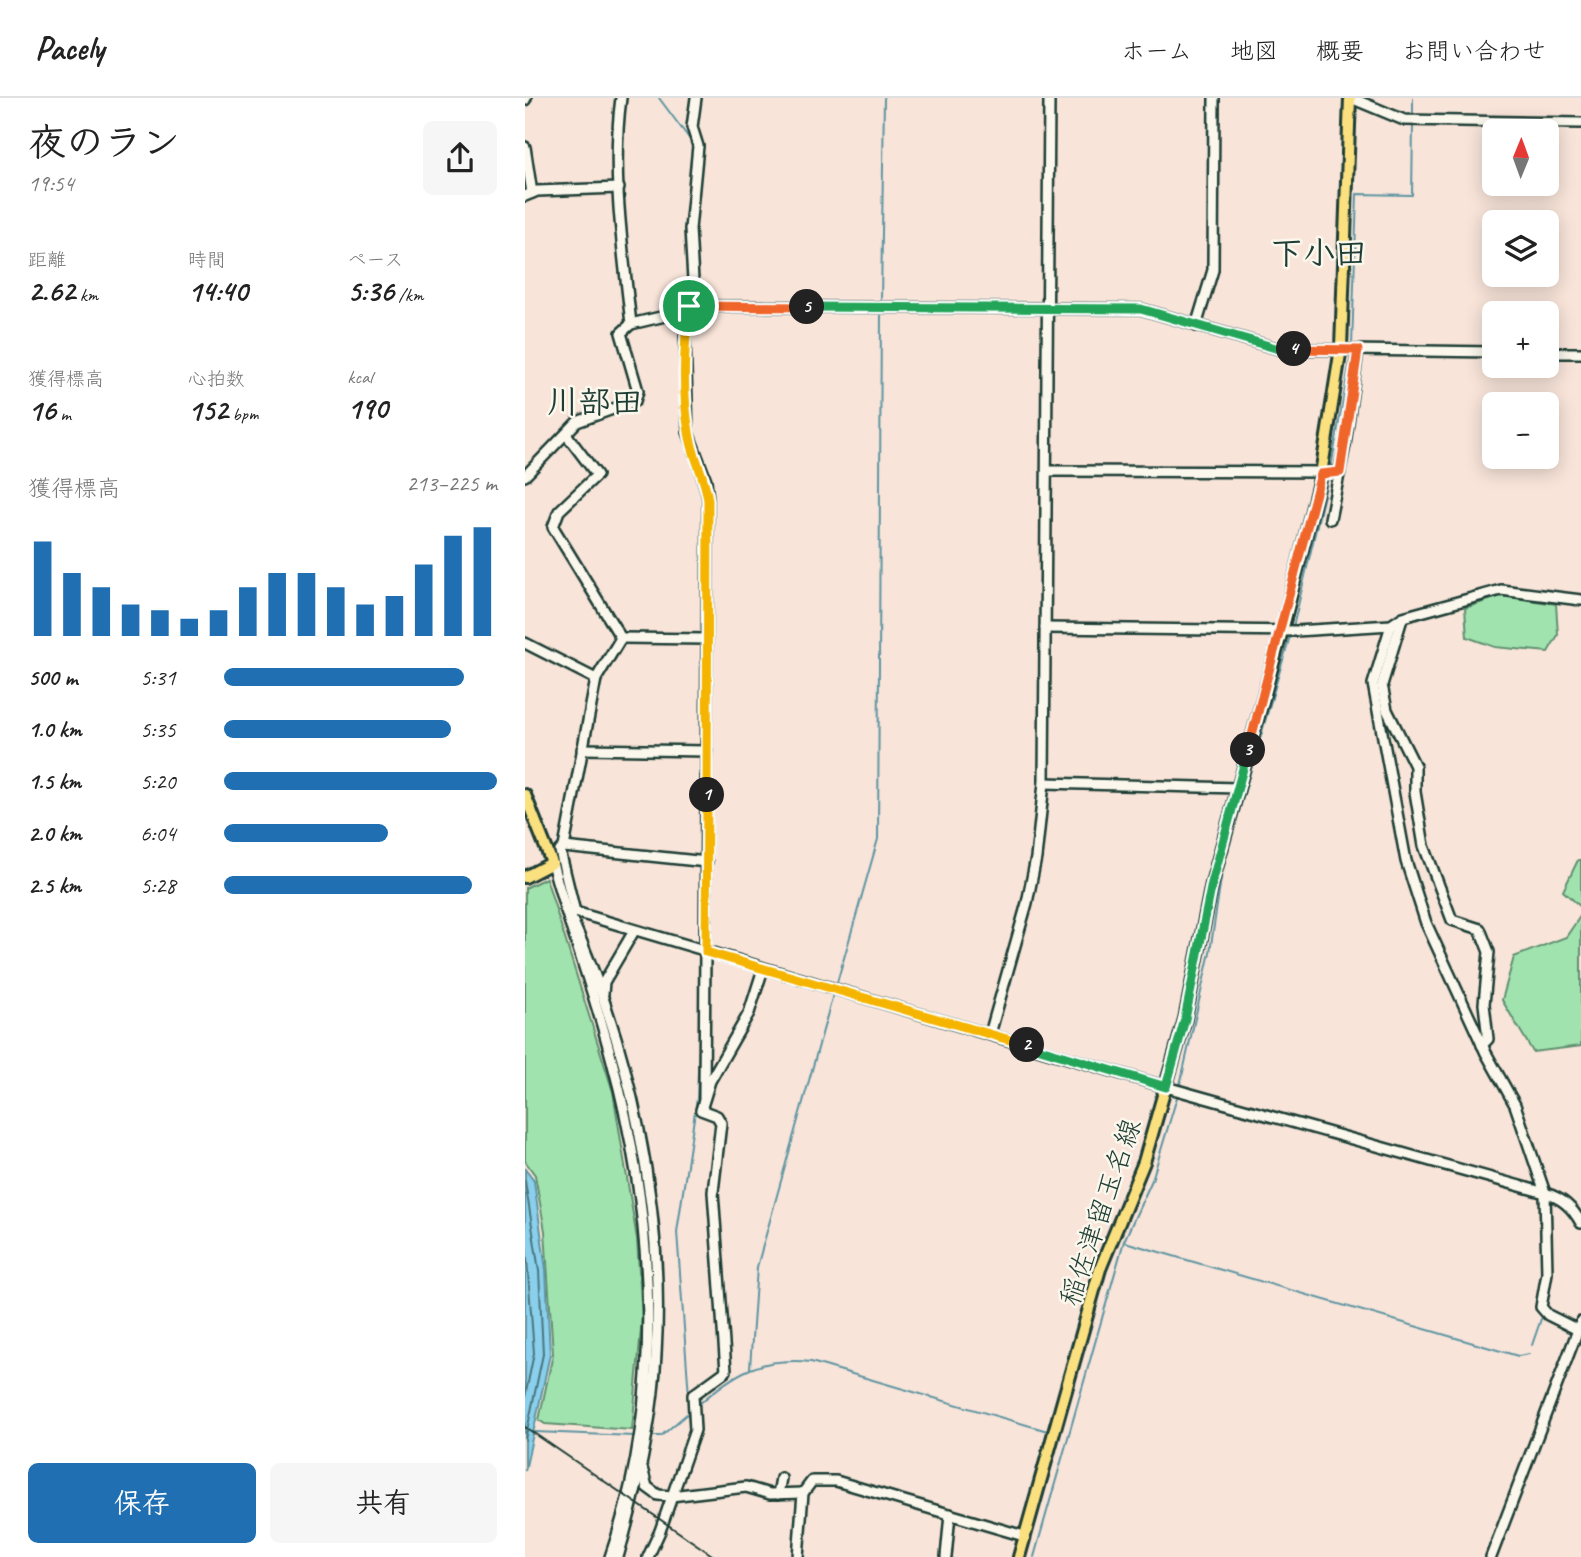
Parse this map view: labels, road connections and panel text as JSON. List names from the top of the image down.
{
  "streets": {
    "main road": ["稲佐津留玉名線"]
  },
  "districts": ["下小田", "川部田"],
  "north": "top",
  "page": {
    "header": "Pacely",
    "nav": [
      "ホーム",
      "地図",
      "概要",
      "お問い合わせ"
    ],
    "heading": ["夜のラン", "19:54"],
    "map_buttons": ["+", "−"],
    "stats": [
      ["距離", "2.62 km"],
      ["時間", "14:40"],
      ["ペース", "5:36 /km"],
      ["獲得標高", "16 m"],
      ["心拍数", "152 bpm"],
      ["kcal", "190"]
    ],
    "pins": [
      "5",
      "4",
      "3",
      "1",
      "2"
    ],
    "chart": ["獲得標高", "213–225 m"],
    "list": [
      {
        "name": "500 m",
        "note": "5:31"
      },
      {
        "name": "1.0 km",
        "note": "5:35"
      },
      {
        "name": "1.5 km",
        "note": "5:20"
      },
      {
        "name": "2.0 km",
        "note": "6:04"
      },
      {
        "name": "2.5 km",
        "note": "5:28"
      }
    ],
    "buttons": ["保存", "共有"]
  }
}
